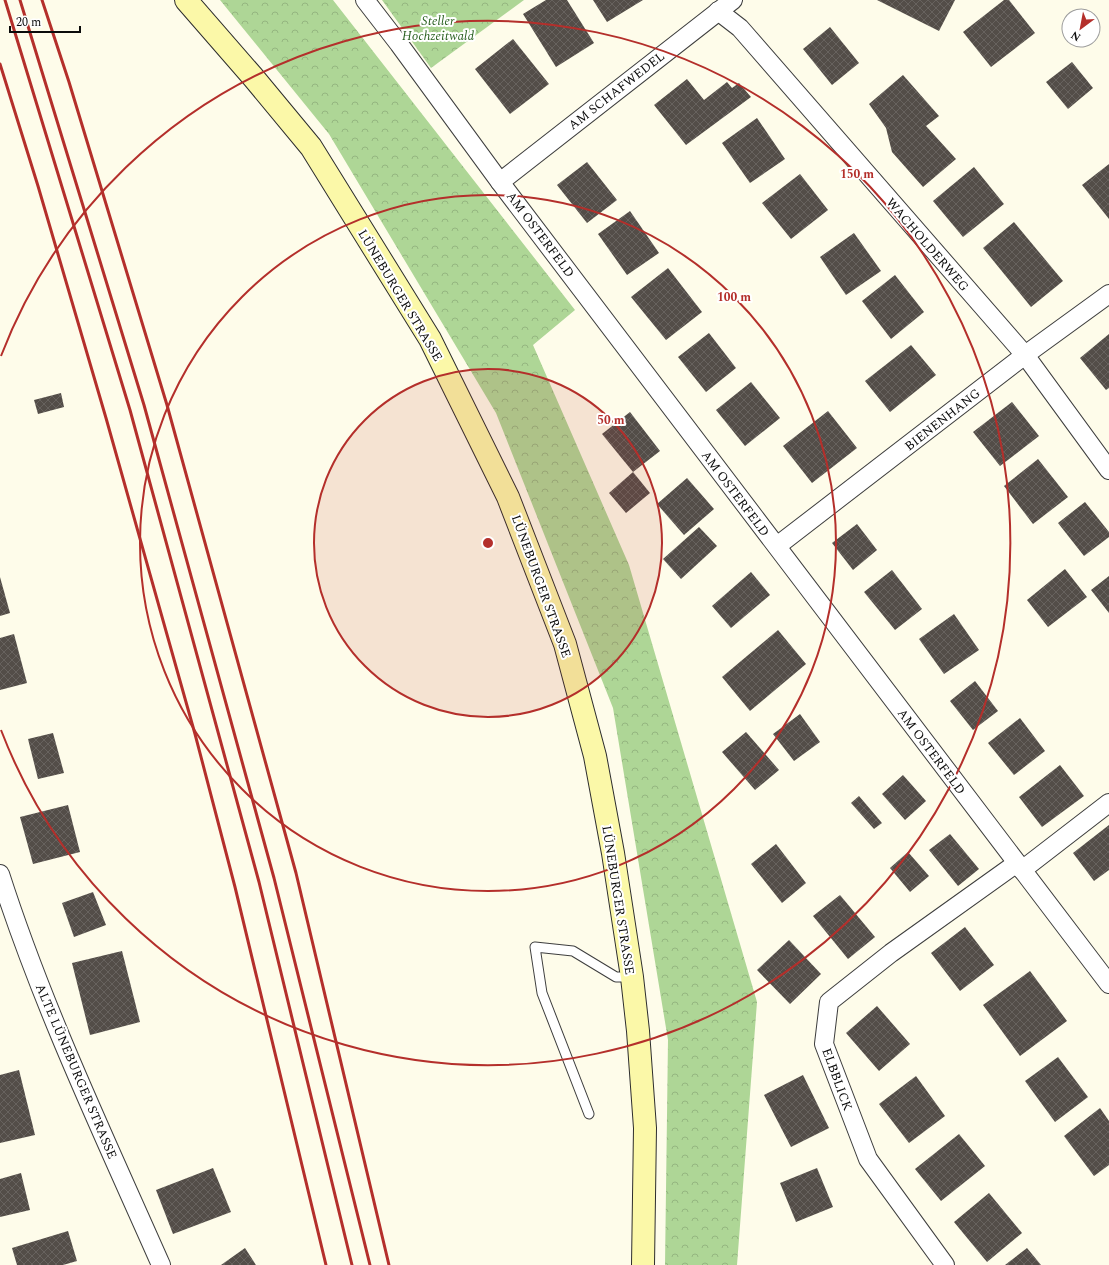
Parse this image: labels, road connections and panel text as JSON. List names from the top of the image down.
{
  "streets": {
    "main road": ["LÜNEBURGER STRASSE"],
    "street": [
      "AM SCHAFWEDEL",
      "AM OSTERFELD",
      "WACHOLDERWEG",
      "BIENENHANG",
      "ALTE LÜNEBURGER STRASSE",
      "ELBBLICK"
    ]
  },
  "crossings": [
    ["AM SCHAFWEDEL", "AM OSTERFELD"],
    ["AM SCHAFWEDEL", "WACHOLDERWEG"],
    ["AM OSTERFELD", "BIENENHANG"],
    ["AM OSTERFELD", "ELBBLICK"],
    ["WACHOLDERWEG", "BIENENHANG"]
  ],
  "parks": ["Steller Hochzeitwald"],
  "scale_bar": "20 m",
  "north": "bottom left",
  "rings": ["150 m", "100 m", "50 m"]
}
